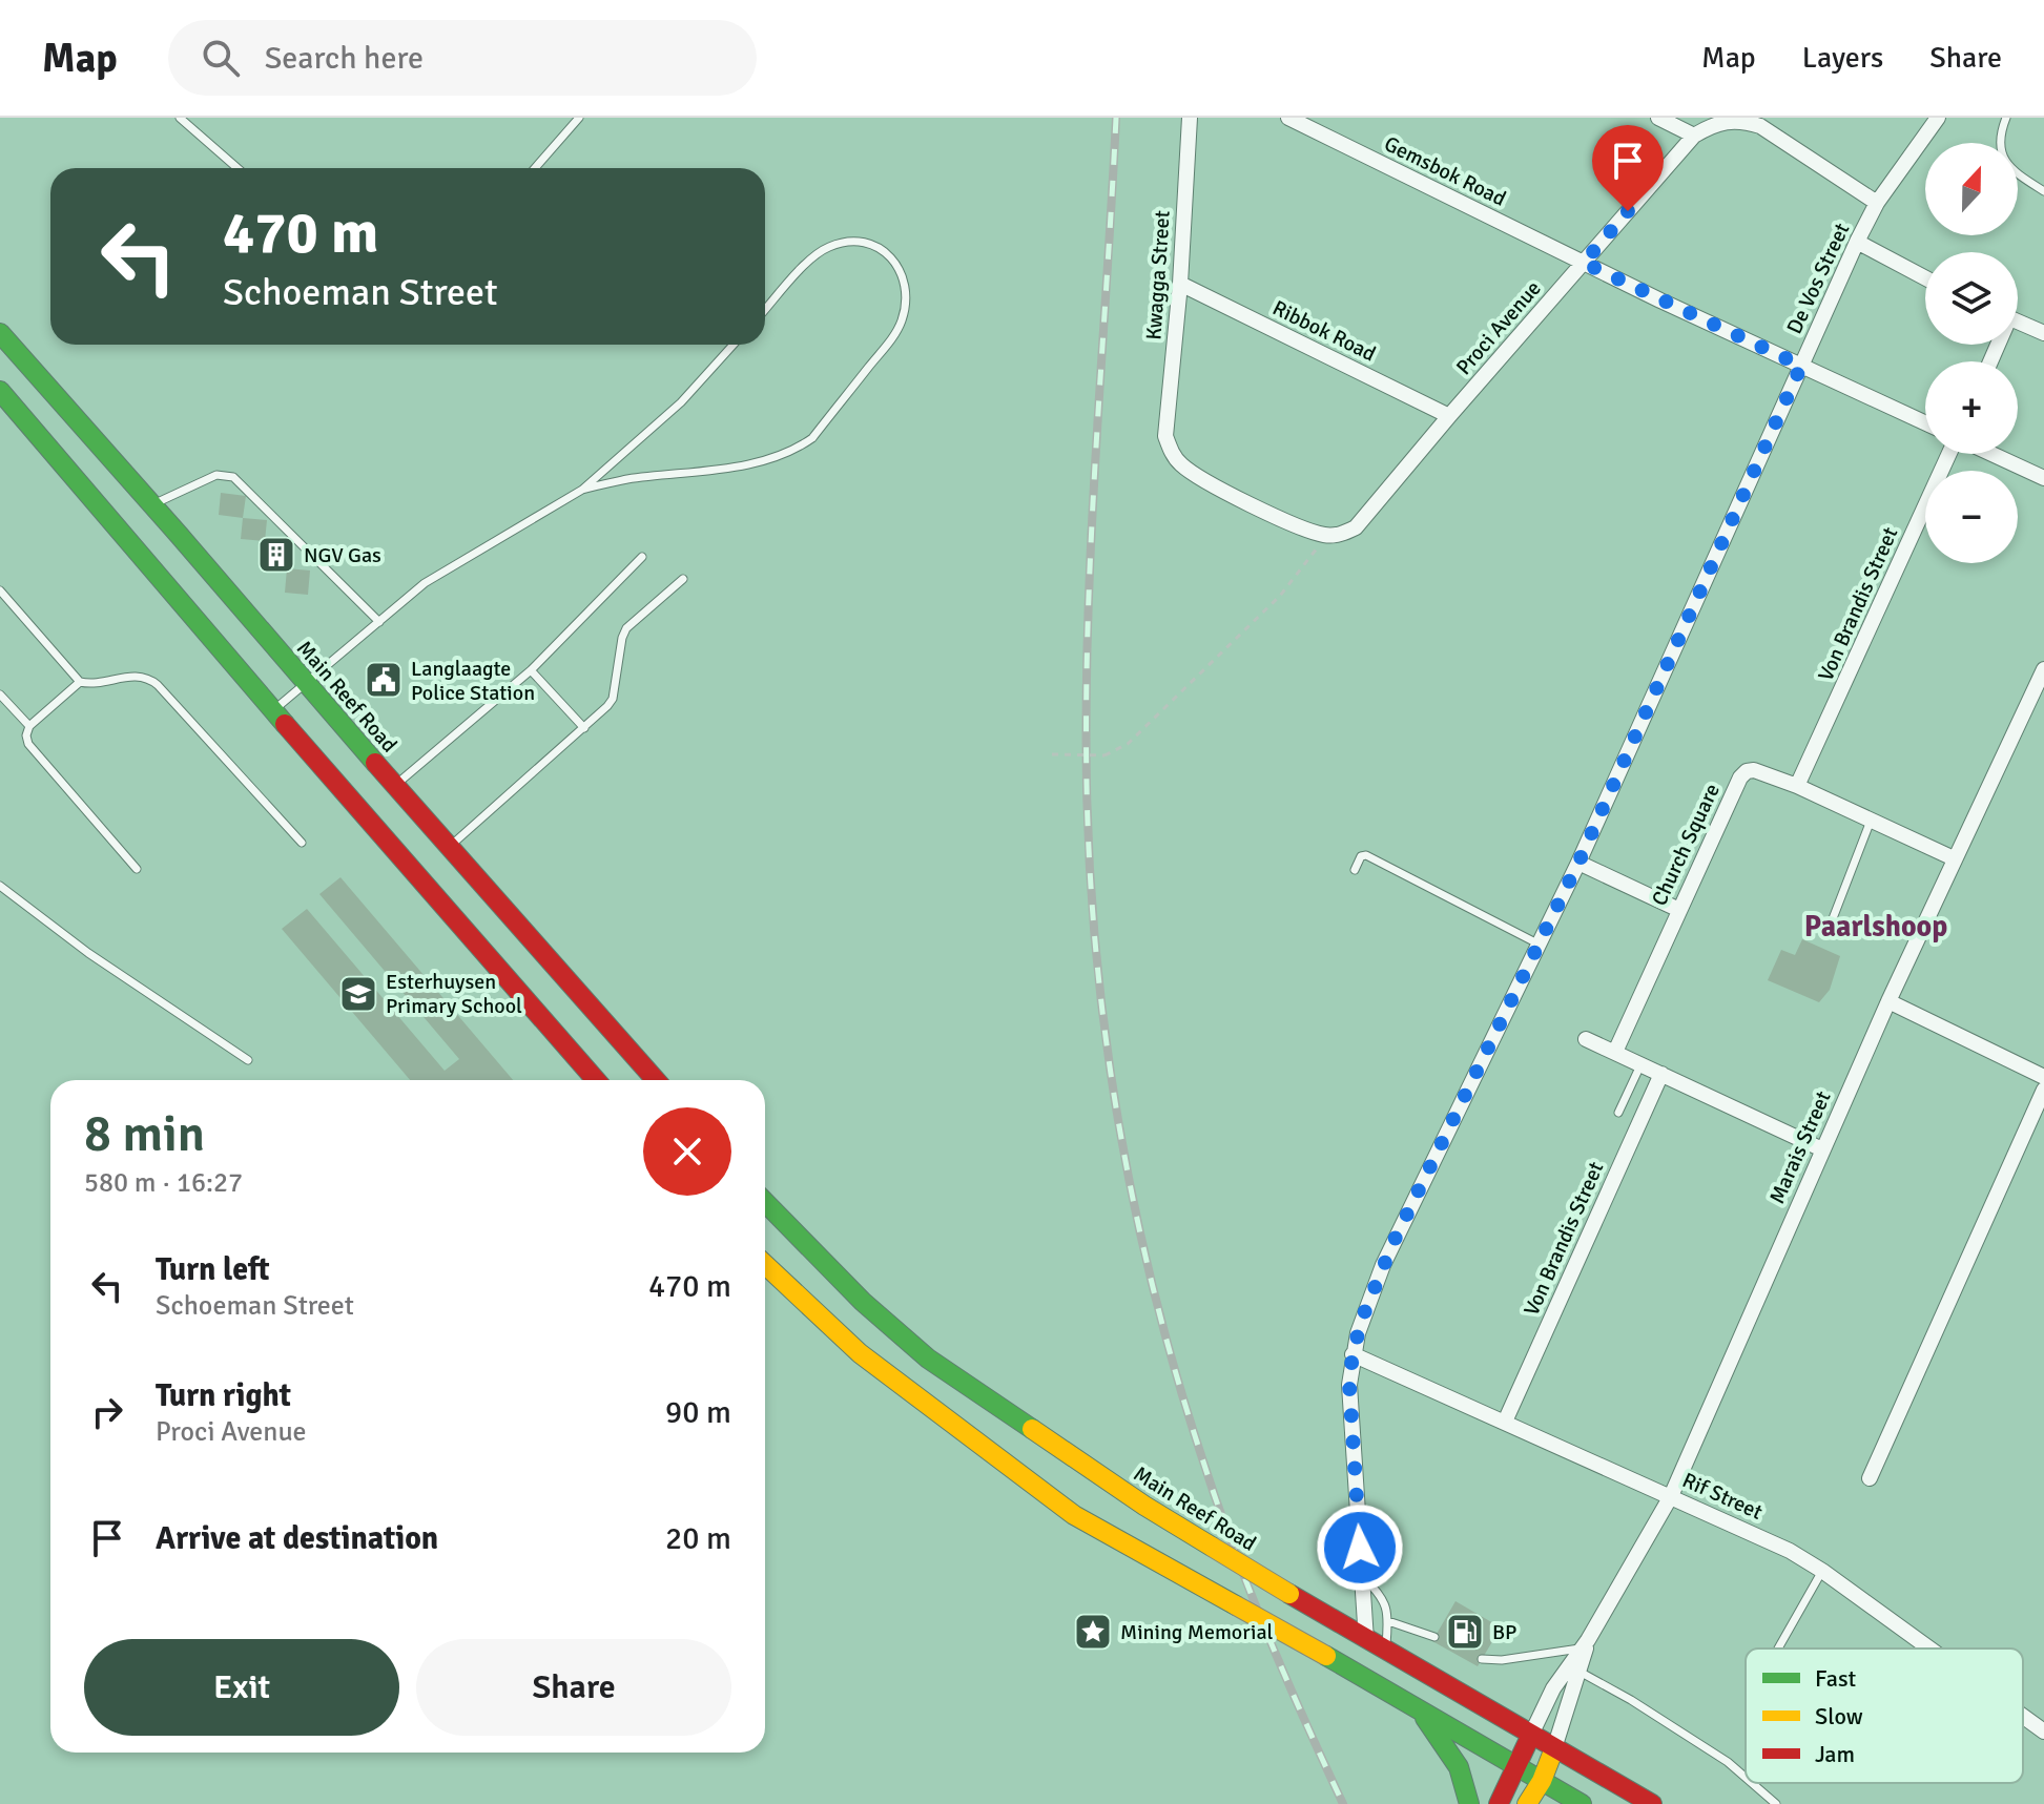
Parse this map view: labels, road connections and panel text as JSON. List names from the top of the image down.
{
  "streets": {
    "main road": ["Main Reef Road"],
    "street": [
      "Gemsbok Road",
      "Kwagga Street",
      "De Vos Street",
      "Proci Avenue",
      "Ribbok Road",
      "Von Brandis Street",
      "Church Square",
      "Marais Street",
      "Rif Street"
    ]
  },
  "crossings": [
    ["Gemsbok Road", "De Vos Street"],
    ["Gemsbok Road", "Proci Avenue"],
    ["Kwagga Street", "Proci Avenue"],
    ["Kwagga Street", "Ribbok Road"],
    ["De Vos Street", "Proci Avenue"],
    ["De Vos Street", "Main Reef Road"],
    ["De Vos Street", "Rif Street"],
    ["Proci Avenue", "Ribbok Road"],
    ["Von Brandis Street", "Church Square"],
    ["Von Brandis Street", "Rif Street"],
    ["Main Reef Road", "Marais Street"],
    ["Church Square", "Marais Street"],
    ["Marais Street", "Rif Street"]
  ],
  "districts": ["Paarlshoop"],
  "places": {
    "building": ["NGV Gas"],
    "public building": ["Langlaagte Police Station"],
    "school or university": ["Esterhuysen Primary School"],
    "place": ["Mining Memorial"],
    "fuel station": ["BP"]
  },
  "legend": ["Fast", "Slow", "Jam"],
  "north": "top",
  "page": {
    "header": "Map",
    "search": "Search here",
    "nav": ["Map", "Layers", "Share"],
    "map_buttons": ["+", "−"],
    "turn": ["470 m", "Schoeman Street"],
    "heading": ["8 min", "580 m · 16:27"],
    "list": [
      {
        "name": "Turn left",
        "note": "Schoeman Street",
        "value": "470 m"
      },
      {
        "name": "Turn right",
        "note": "Proci Avenue",
        "value": "90 m"
      },
      {
        "name": "Arrive at destination",
        "value": "20 m"
      }
    ],
    "buttons": ["Exit", "Share"]
  }
}
